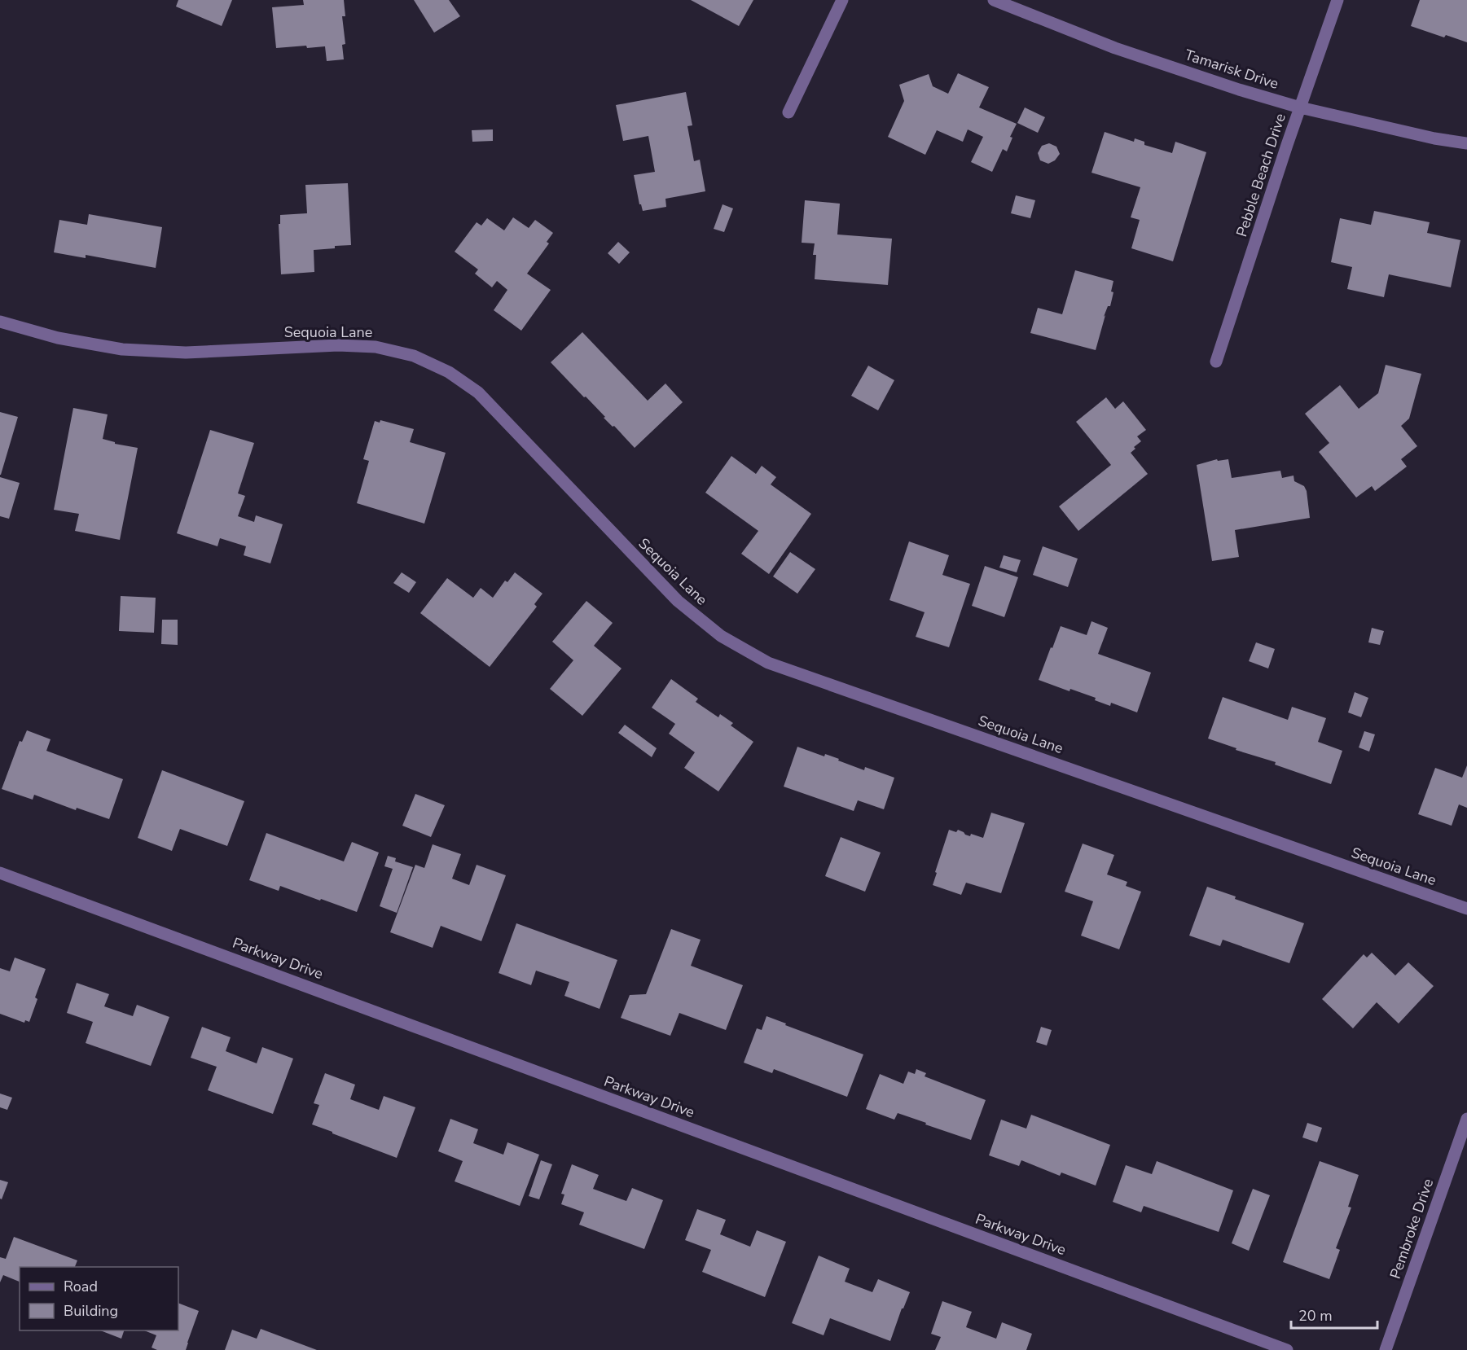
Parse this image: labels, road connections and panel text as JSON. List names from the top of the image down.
{
  "streets": {
    "street": [
      "Tamarisk Drive",
      "Pebble Beach Drive",
      "Sequoia Lane",
      "Parkway Drive",
      "Pembroke Drive"
    ]
  },
  "crossings": [
    ["Tamarisk Drive", "Pebble Beach Drive"]
  ],
  "legend": ["Road", "Building"],
  "scale_bar": "20 m"
}
